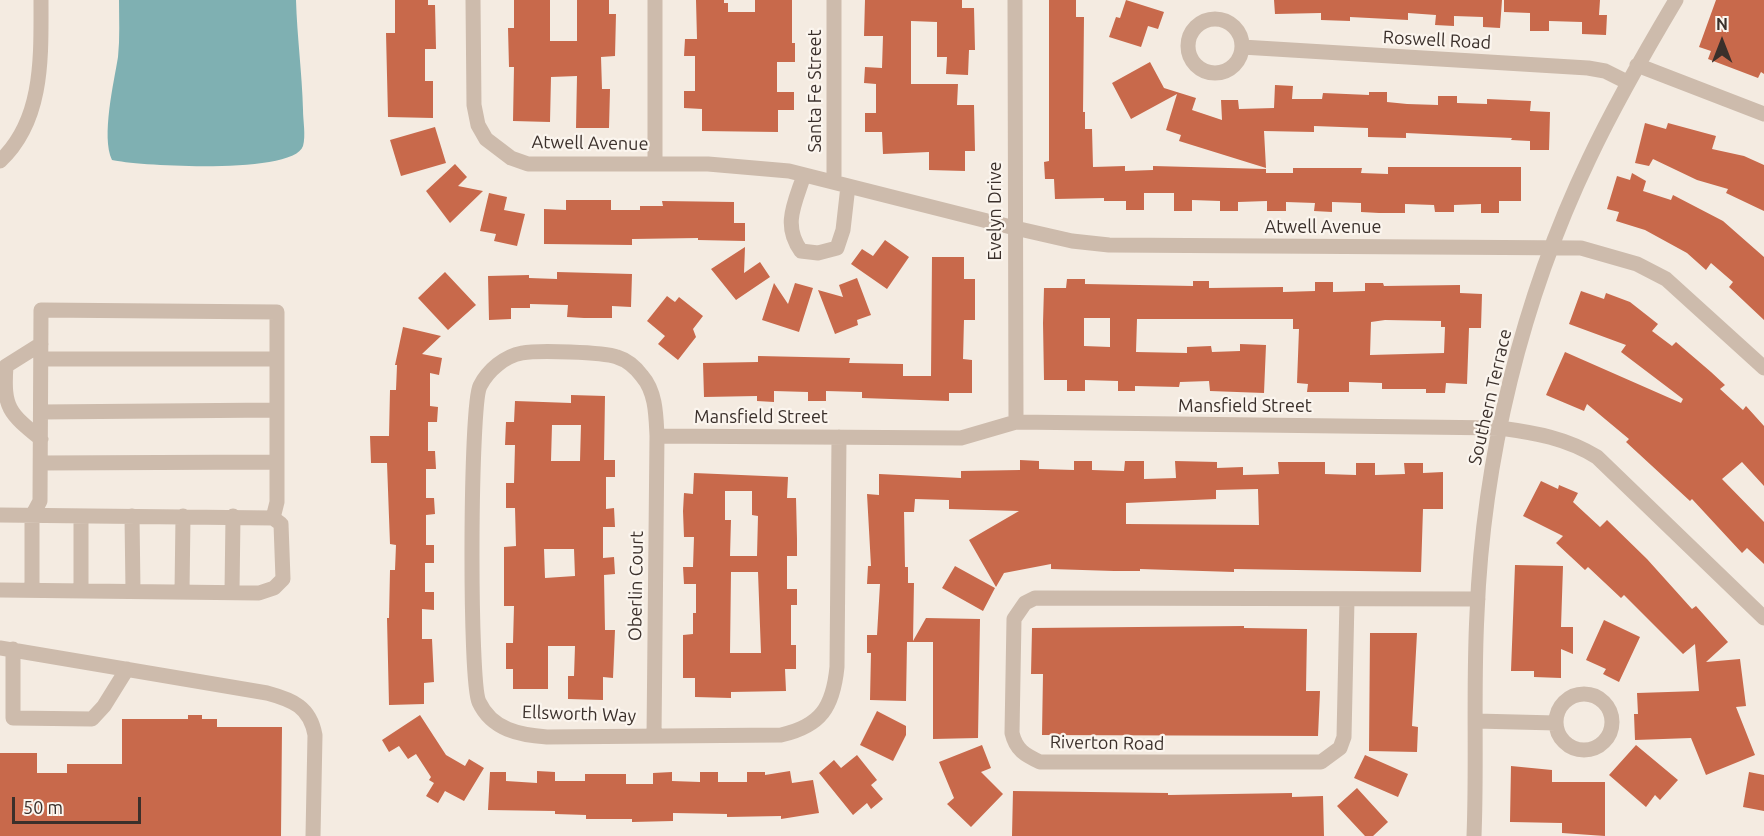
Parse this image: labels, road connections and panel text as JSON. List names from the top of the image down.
{
  "streets": {
    "street": [
      "Roswell Road",
      "Santa Fe Street",
      "Atwell Avenue",
      "Evelyn Drive",
      "Southern Terrace",
      "Mansfield Street",
      "Oberlin Court",
      "Ellsworth Way",
      "Riverton Road"
    ]
  },
  "crossings": [
    ["Roswell Road", "Southern Terrace"],
    ["Santa Fe Street", "Atwell Avenue"],
    ["Atwell Avenue", "Evelyn Drive"],
    ["Atwell Avenue", "Southern Terrace"],
    ["Evelyn Drive", "Mansfield Street"],
    ["Southern Terrace", "Mansfield Street"],
    ["Southern Terrace", "Riverton Road"],
    ["Mansfield Street", "Oberlin Court"],
    ["Mansfield Street", "Ellsworth Way"],
    ["Oberlin Court", "Ellsworth Way"]
  ],
  "scale_bar": "50 m",
  "north": "top"
}
